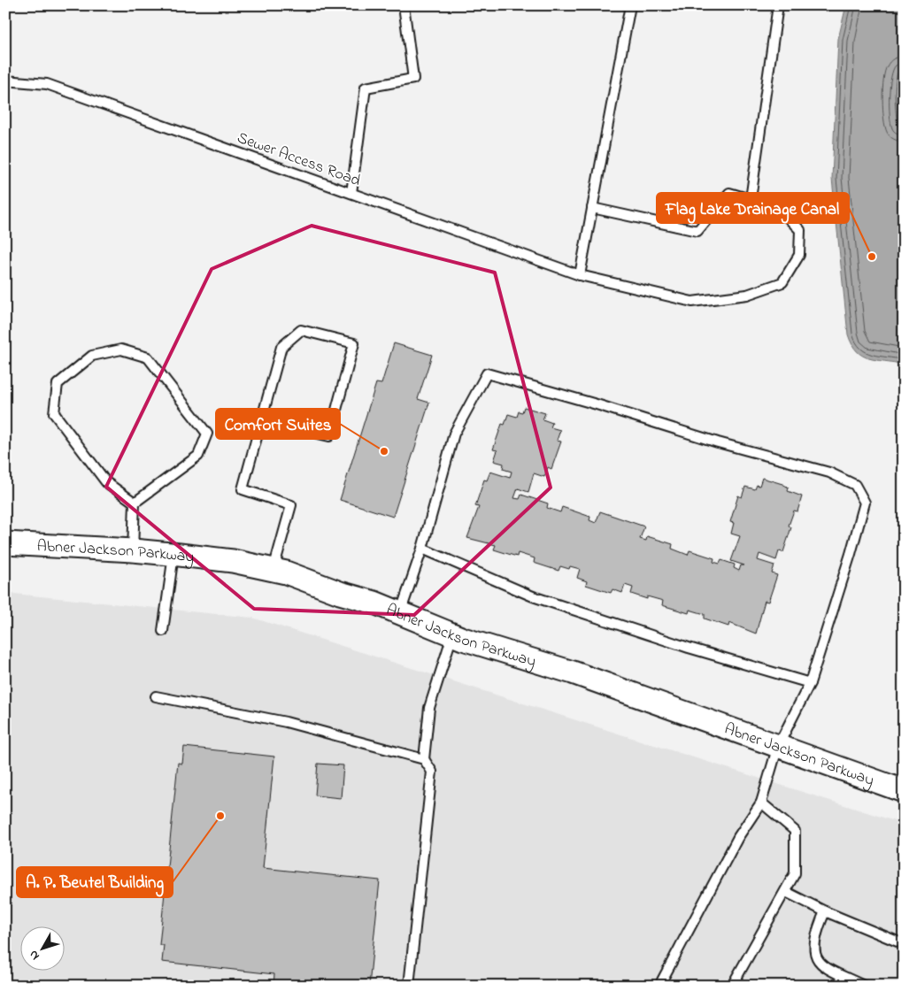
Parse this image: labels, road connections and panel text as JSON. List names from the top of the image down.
{
  "streets": {
    "street": ["Abner Jackson Parkway"],
    "lane": ["Sewer Access Road"]
  },
  "places": ["Flag Lake Drainage Canal", "Comfort Suites", "A. P. Beutel Building"],
  "north": "bottom left"
}
